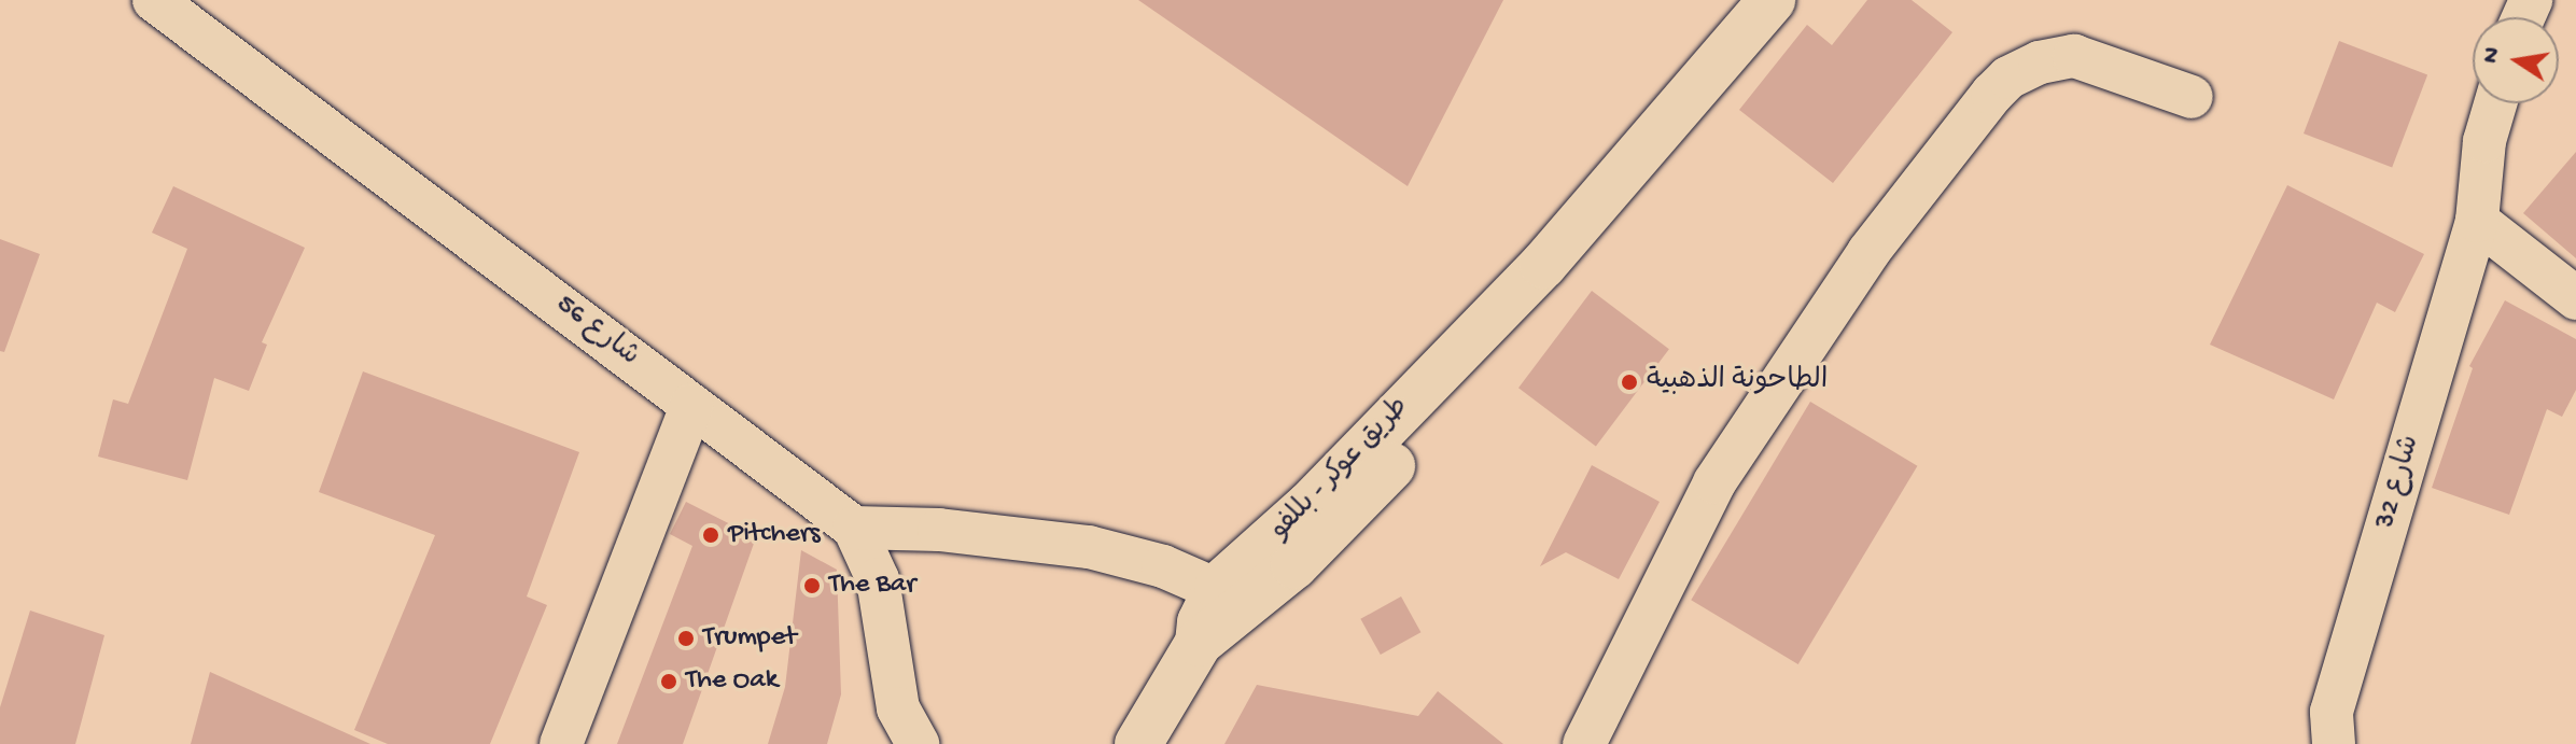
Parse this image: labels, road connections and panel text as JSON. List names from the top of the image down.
{
  "streets": {
    "street": ["شارع 56", "طريق عوكر - بللفو", "شارع 32"]
  },
  "places": [
    "الطاحونة الذهبية",
    "Pitchers",
    "The Bar",
    "Trumpet",
    "The Oak"
  ],
  "north": "left"
}
